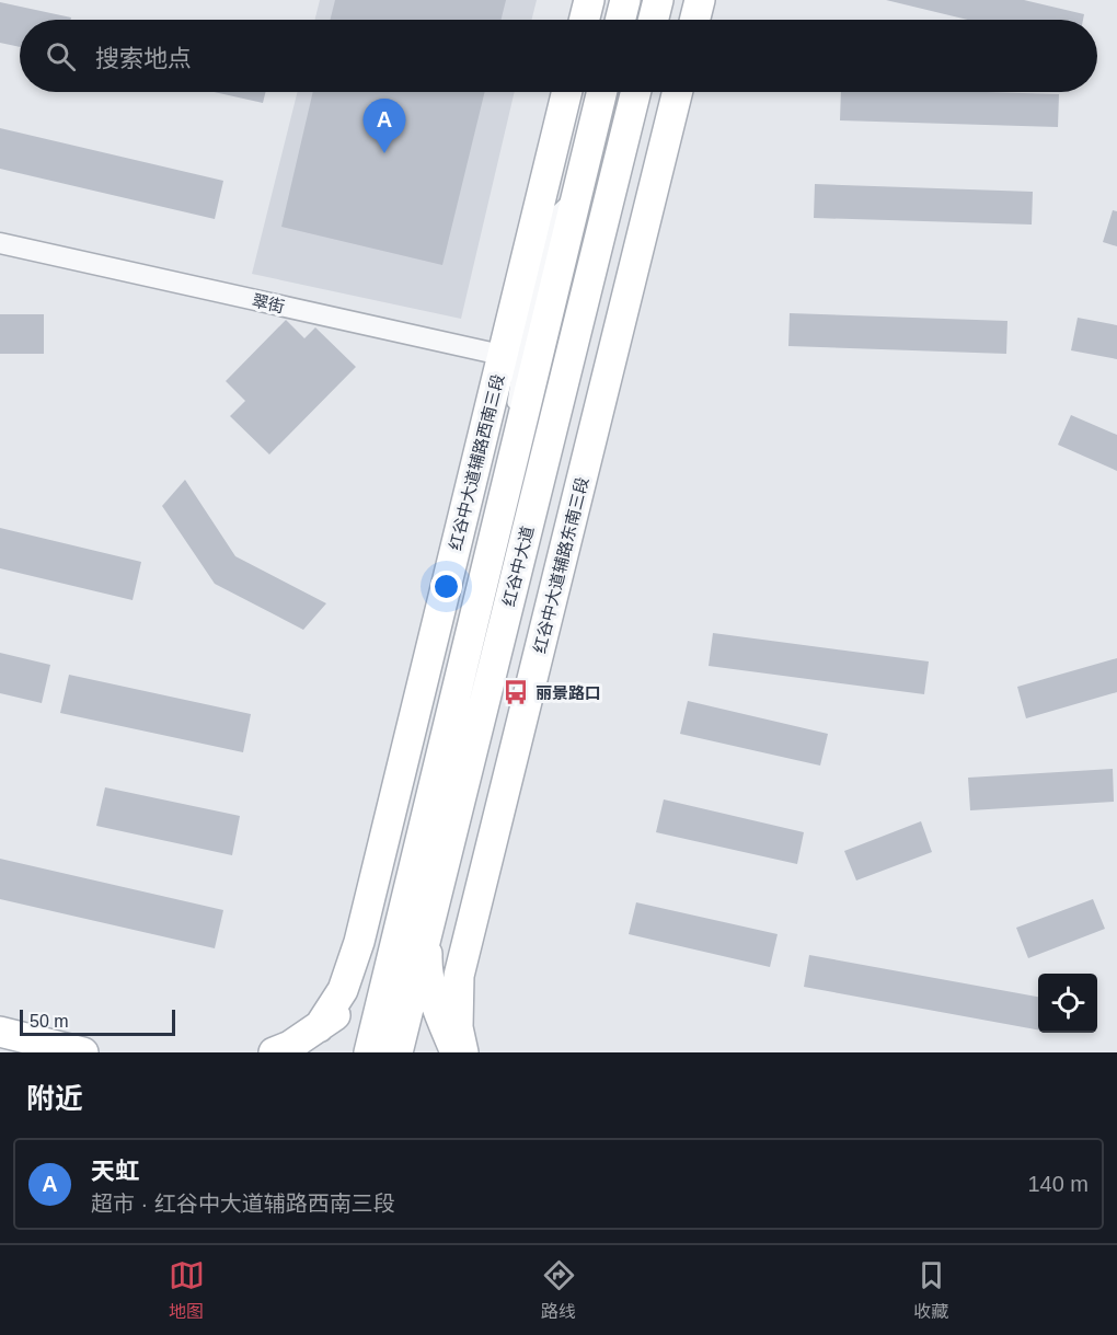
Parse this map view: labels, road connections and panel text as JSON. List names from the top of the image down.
{
  "streets": {
    "main road": ["红谷中大道辅路西南三段", "红谷中大道辅路东南三段", "红谷中大道"],
    "street": ["翠街"]
  },
  "crossings": [
    ["翠街", "红谷中大道辅路西南三段"],
    ["翠街", "红谷中大道"],
    ["红谷中大道辅路西南三段", "红谷中大道"]
  ],
  "places": {
    "bus stop": ["丽景路口"]
  },
  "scale_bar": "50 m",
  "page": {
    "search": "搜索地点",
    "pins": "A",
    "scale": "50 m",
    "heading": "附近",
    "list": [
      {
        "mark": "A",
        "name": "天虹",
        "note": "超市 · 红谷中大道辅路西南三段",
        "value": "140 m"
      }
    ],
    "nav": ["地图", "路线", "收藏"]
  }
}
